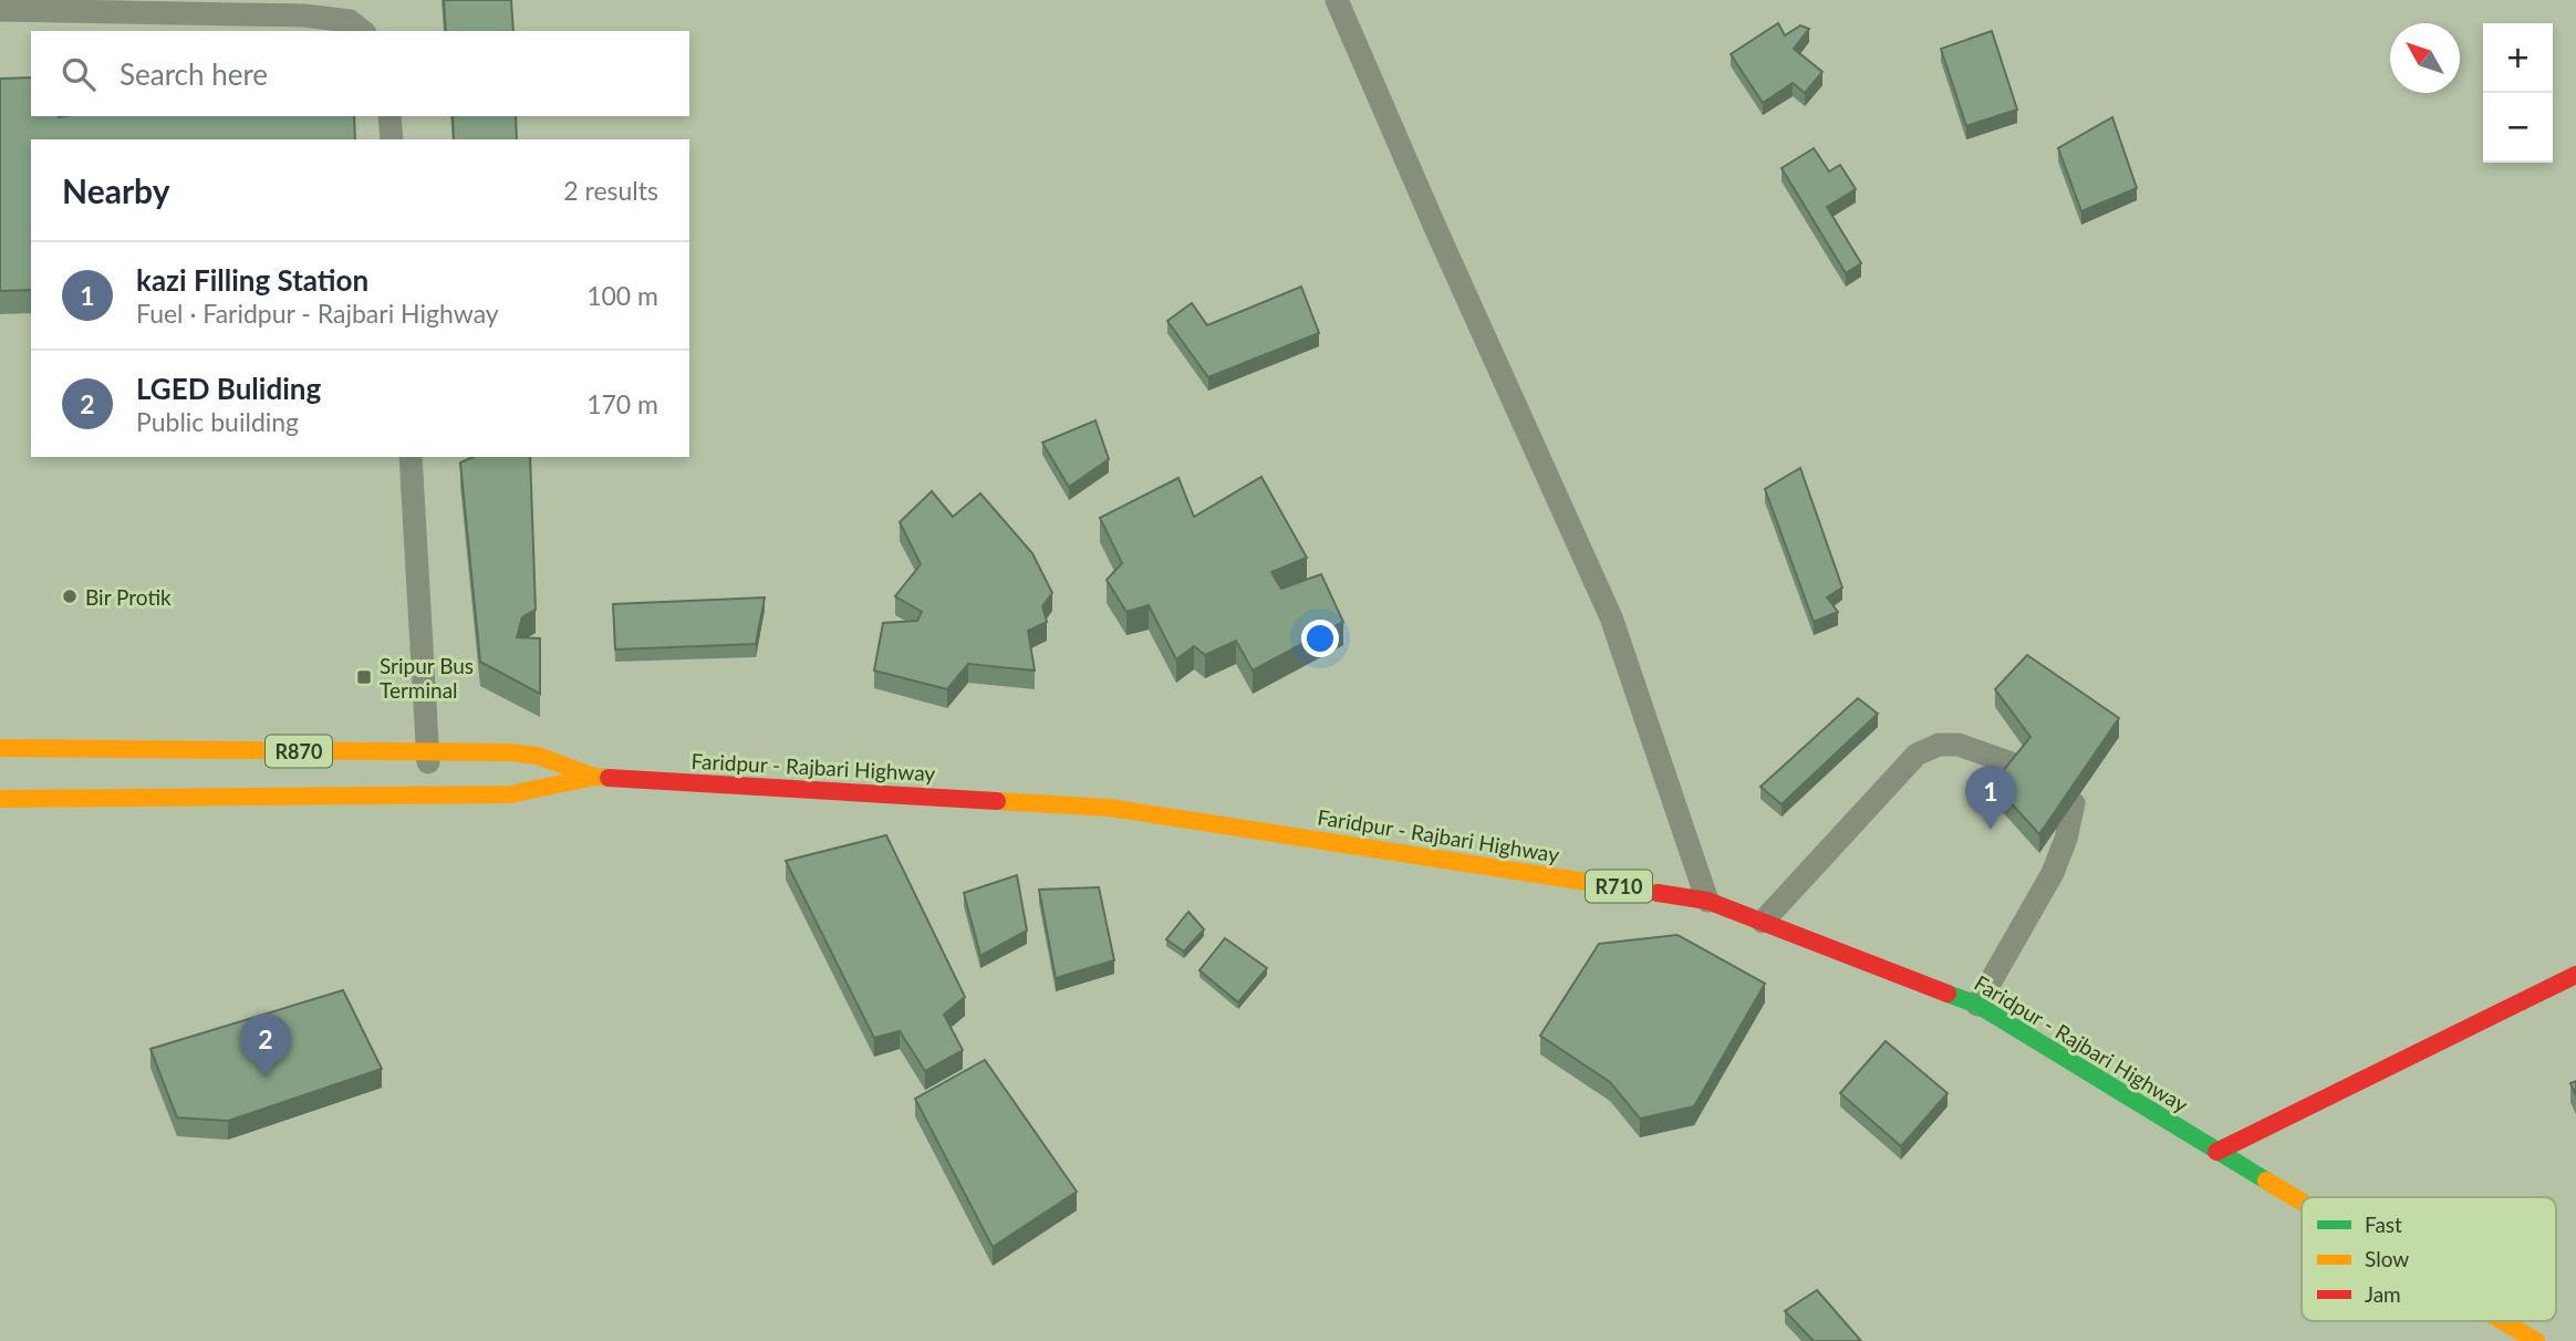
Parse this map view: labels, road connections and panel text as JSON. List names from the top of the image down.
{
  "streets": {
    "main road": ["R870", "Faridpur - Rajbari Highway", "R710"]
  },
  "crossings": [
    ["R870", "Faridpur - Rajbari Highway"]
  ],
  "places": {
    "other": ["Bir Protik"],
    "transit": ["Sripur Bus Terminal"]
  },
  "legend": ["Fast", "Slow", "Jam"],
  "north": "top left",
  "page": {
    "map_buttons": ["+", "−"],
    "search": "Search here",
    "heading": ["Nearby", "2 results"],
    "list": [
      {
        "mark": "1",
        "name": "kazi Filling Station",
        "note": "Fuel · Faridpur - Rajbari Highway",
        "value": "100 m"
      },
      {
        "mark": "2",
        "name": "LGED Buliding",
        "note": "Public building",
        "value": "170 m"
      }
    ],
    "pins": ["1", "2"]
  }
}
